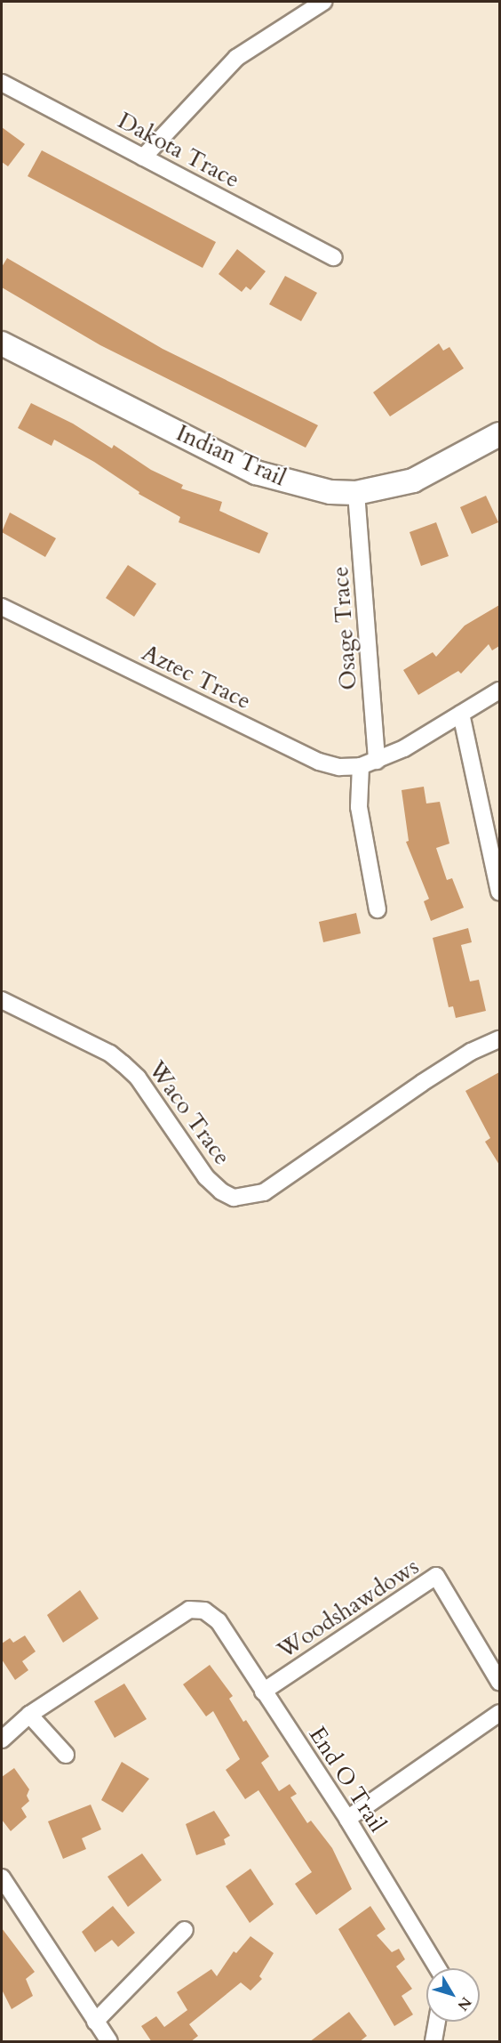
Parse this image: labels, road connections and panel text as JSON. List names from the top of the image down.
{
  "streets": {
    "street": [
      "Dakota Trace",
      "Indian Trail",
      "Osage Trace",
      "Aztec Trace",
      "Waco Trace",
      "Woodshawdows",
      "End O Trail"
    ]
  },
  "crossings": [
    ["Indian Trail", "Osage Trace"],
    ["Osage Trace", "Aztec Trace"],
    ["Woodshawdows", "End O Trail"]
  ],
  "north": "bottom right"
}
